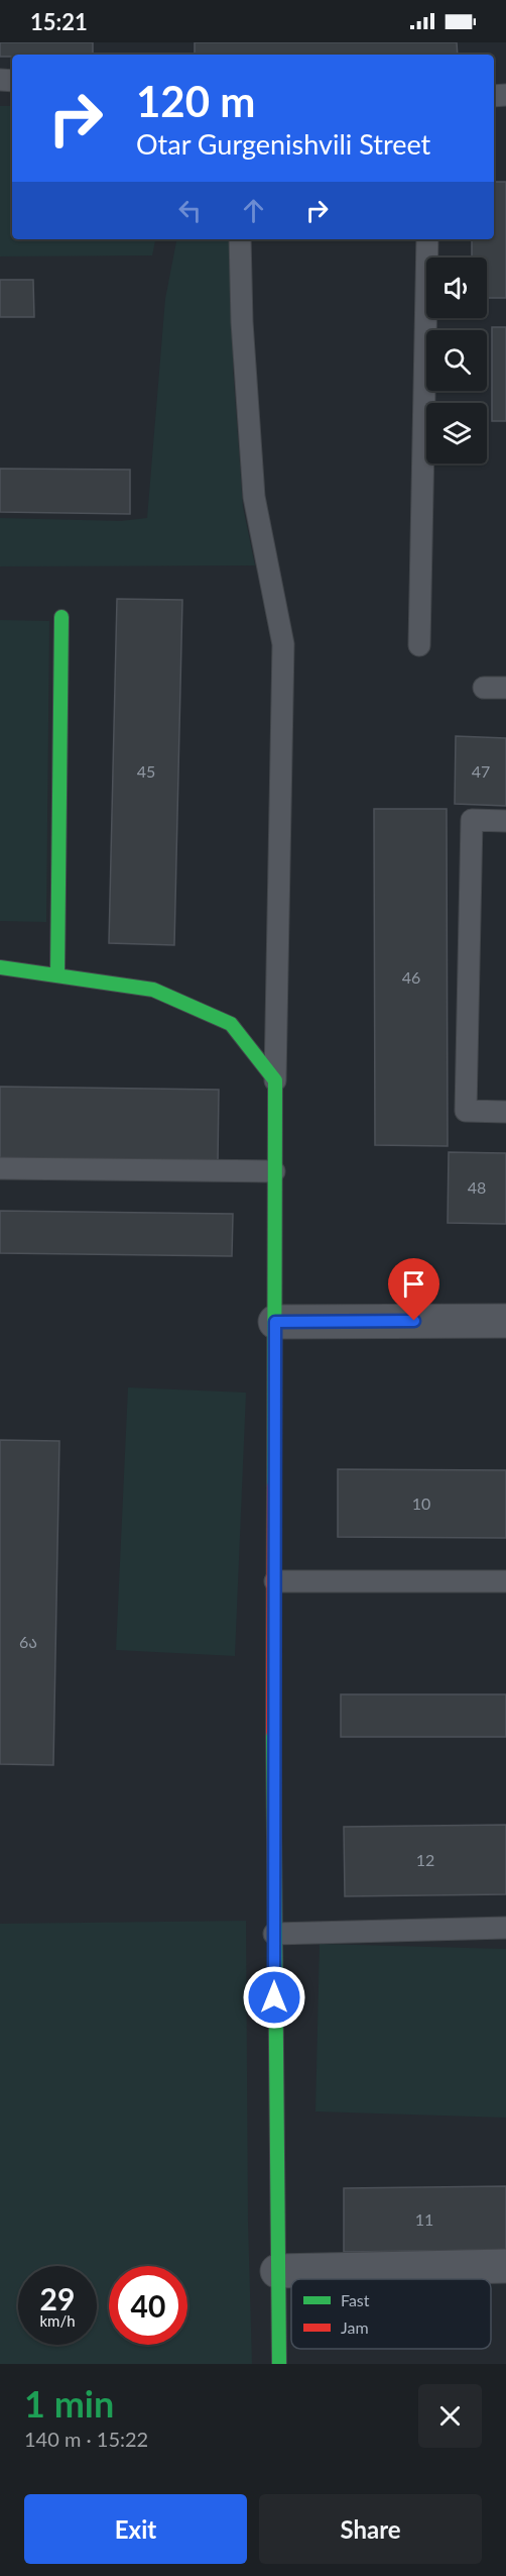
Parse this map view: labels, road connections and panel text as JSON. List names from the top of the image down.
{
  "house_numbers": [
    "45",
    "47",
    "46",
    "48",
    "10",
    "6ა",
    "12",
    "11"
  ],
  "legend": ["Fast", "Jam"],
  "page": {
    "status": "15:21",
    "turn": ["120 m", "Otar Gurgenishvili Street"],
    "speed": "29 km/h",
    "limit": "40",
    "heading": ["1 min", "140 m · 15:22"],
    "buttons": ["Exit", "Share"]
  }
}
